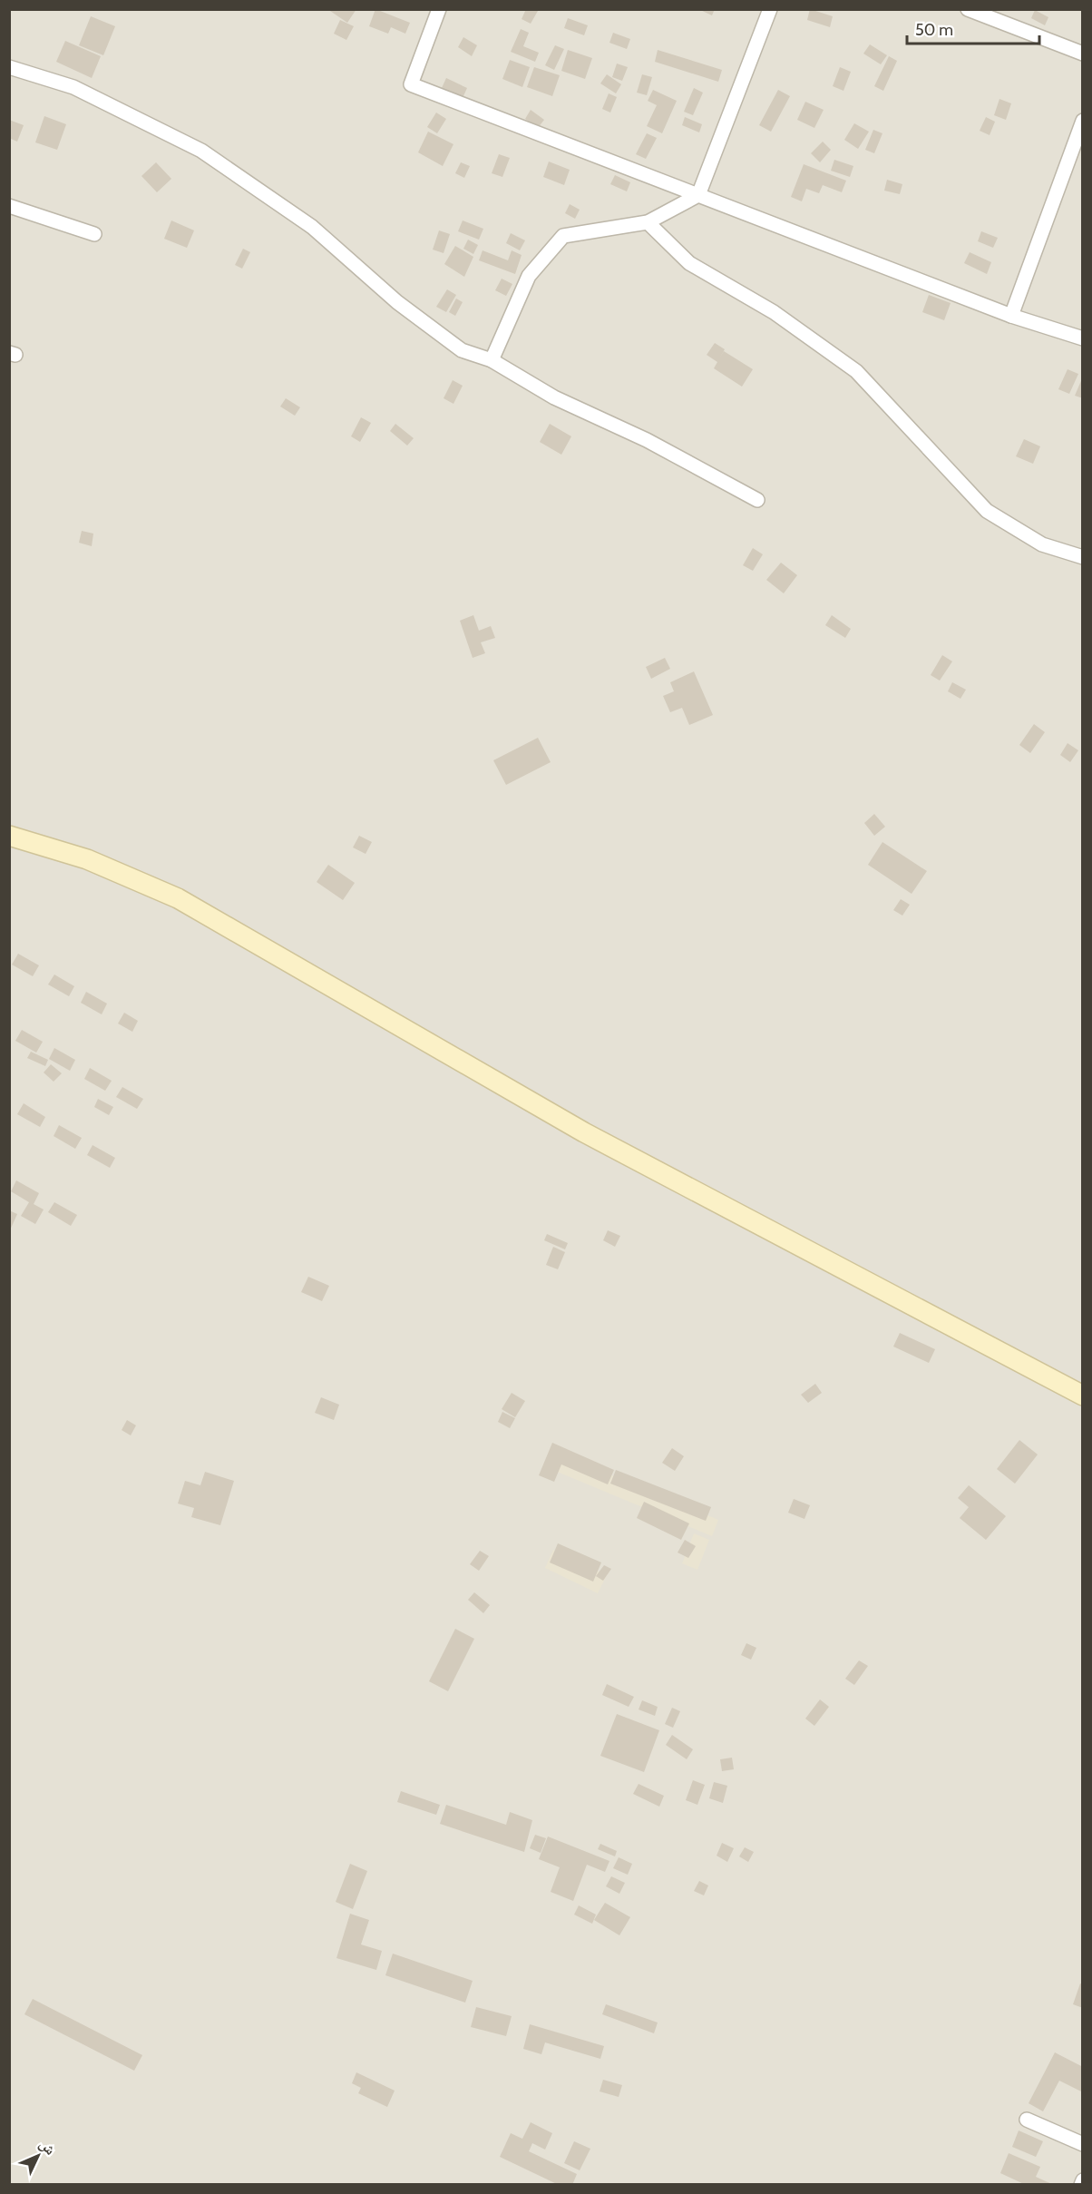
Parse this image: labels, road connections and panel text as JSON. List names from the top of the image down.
{
  "scale_bar": "50 m",
  "north": "top right"
}
